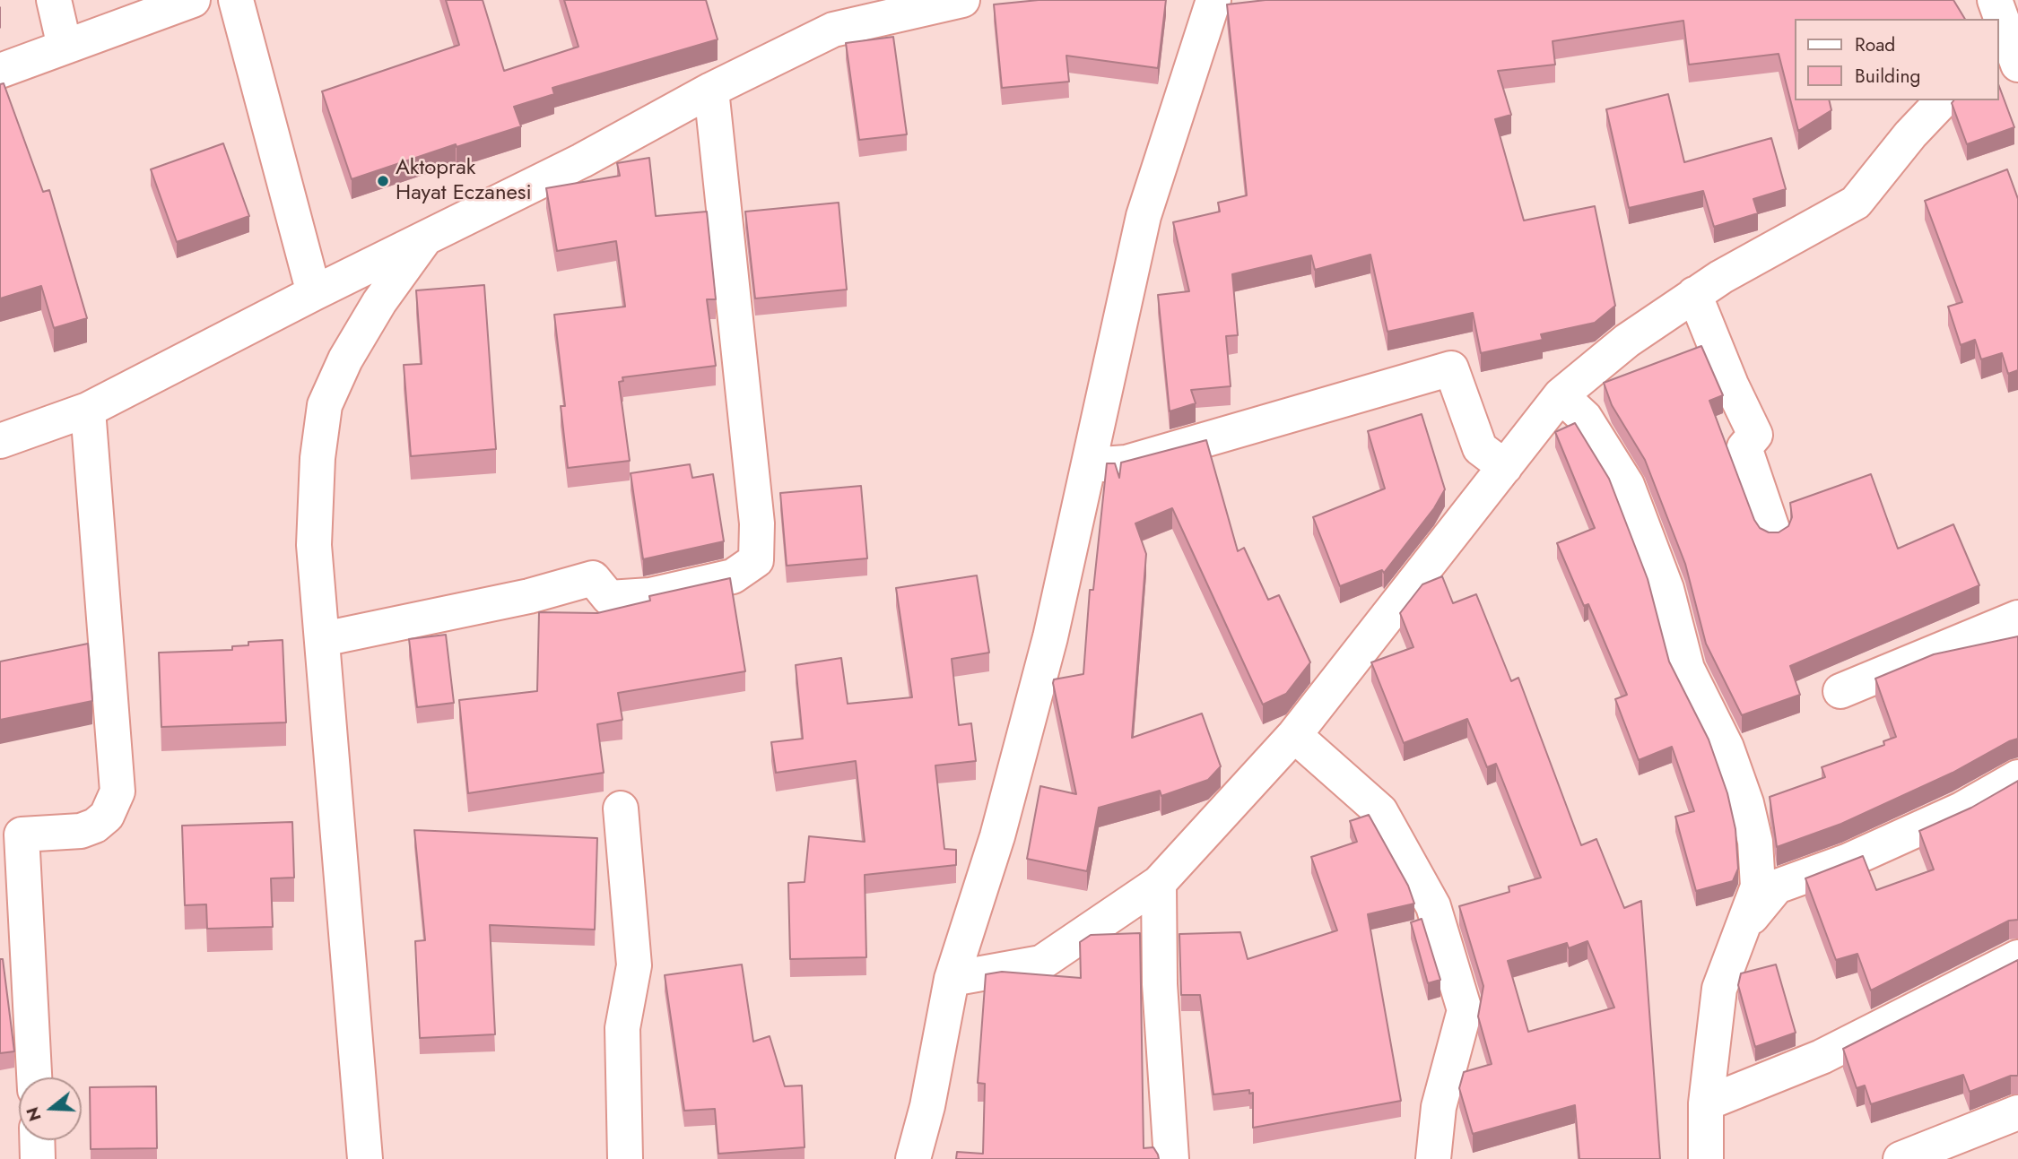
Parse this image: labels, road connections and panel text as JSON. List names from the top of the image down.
{
  "places": ["Aktoprak Hayat Eczanesi"],
  "legend": ["Road", "Building"],
  "north": "left"
}
